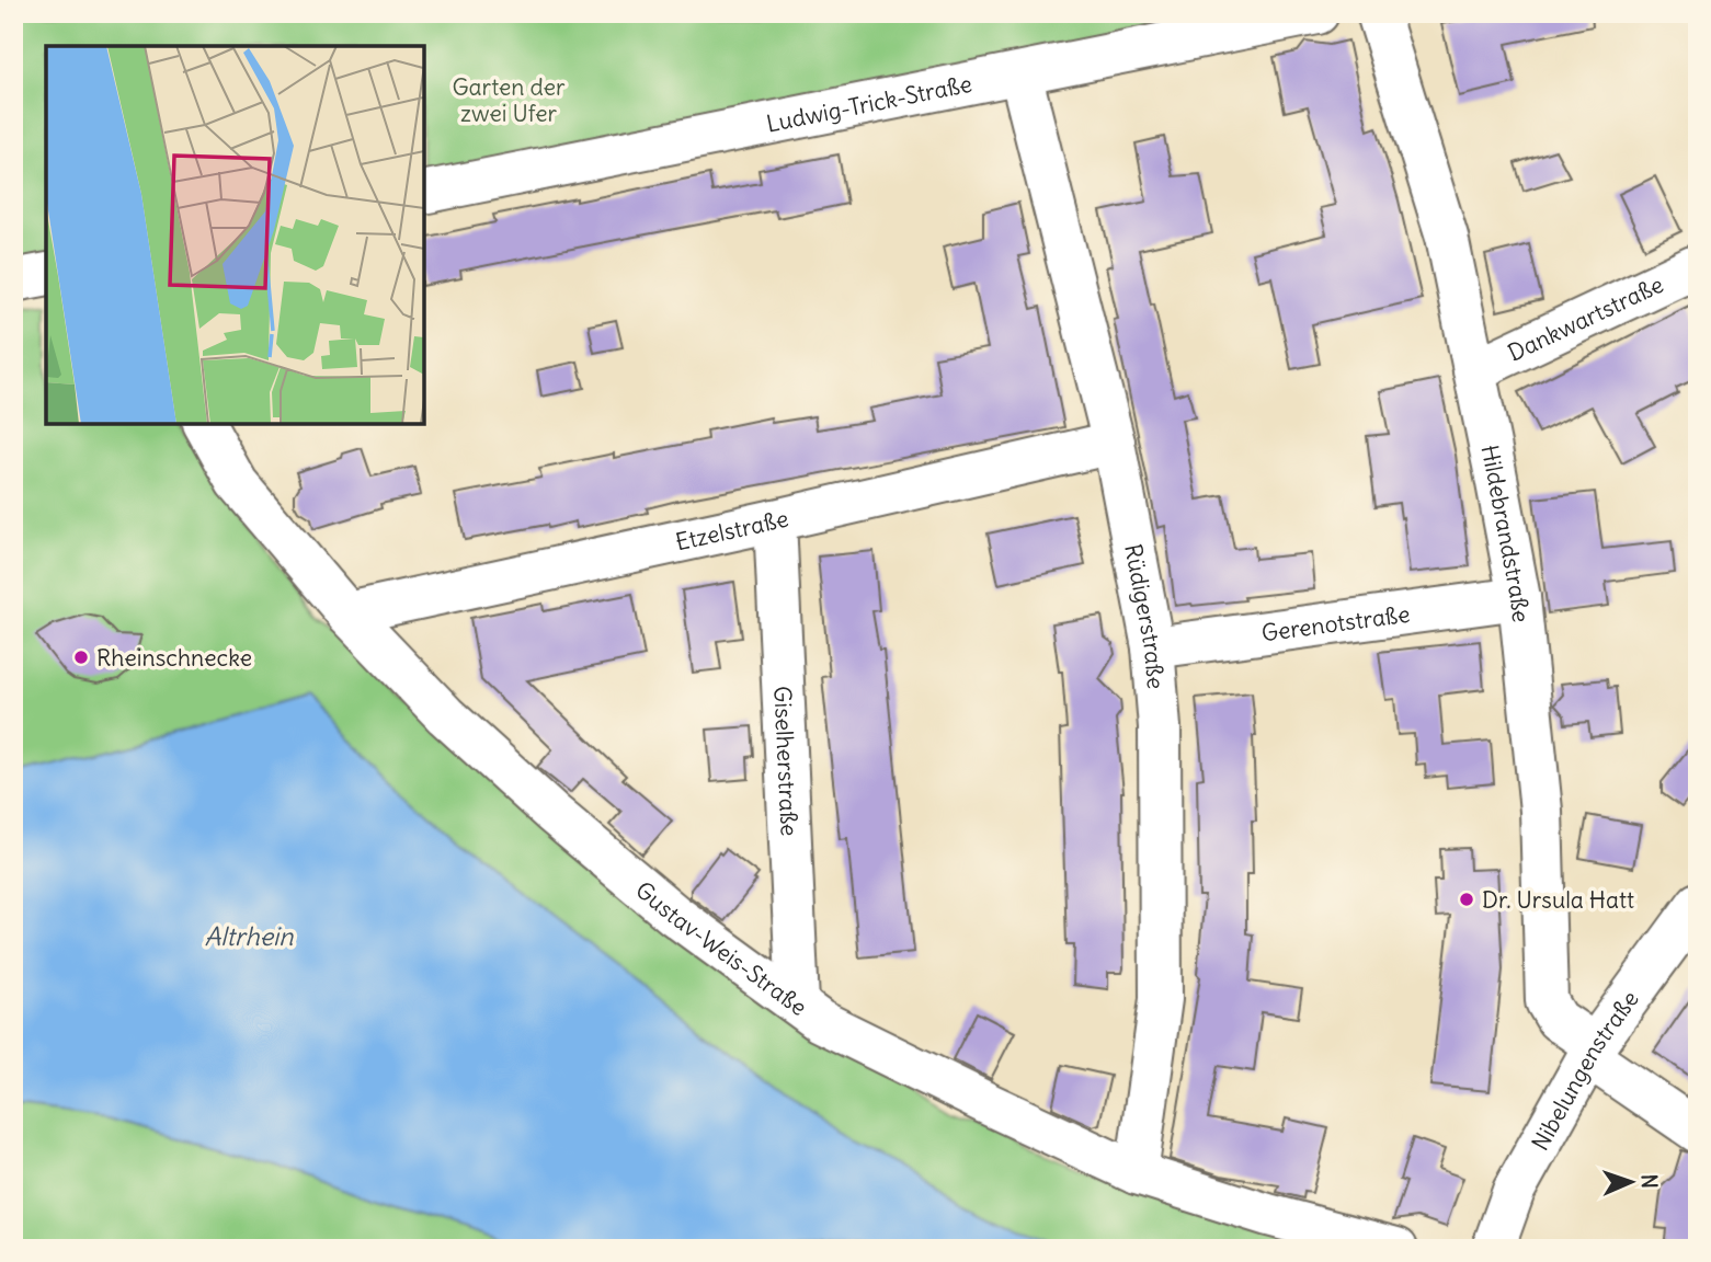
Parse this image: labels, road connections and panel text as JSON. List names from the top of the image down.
{
  "streets": {
    "street": [
      "Ludwig-Trick-Straße",
      "Dankwartstraße",
      "Etzelstraße",
      "Hildebrandstraße",
      "Rüdigerstraße",
      "Gerenotstraße",
      "Giselherstraße",
      "Gustav-Weis-Straße",
      "Nibelungenstraße"
    ]
  },
  "crossings": [
    ["Ludwig-Trick-Straße", "Rüdigerstraße"],
    ["Dankwartstraße", "Hildebrandstraße"],
    ["Etzelstraße", "Rüdigerstraße"],
    ["Etzelstraße", "Giselherstraße"],
    ["Etzelstraße", "Gustav-Weis-Straße"],
    ["Hildebrandstraße", "Gerenotstraße"],
    ["Hildebrandstraße", "Nibelungenstraße"],
    ["Rüdigerstraße", "Gerenotstraße"],
    ["Rüdigerstraße", "Gustav-Weis-Straße"],
    ["Giselherstraße", "Gustav-Weis-Straße"]
  ],
  "water": ["Altrhein"],
  "parks": ["Garten der zwei Ufer"],
  "places": ["Rheinschnecke", "Dr. Ursula Hatt"],
  "north": "right"
}
